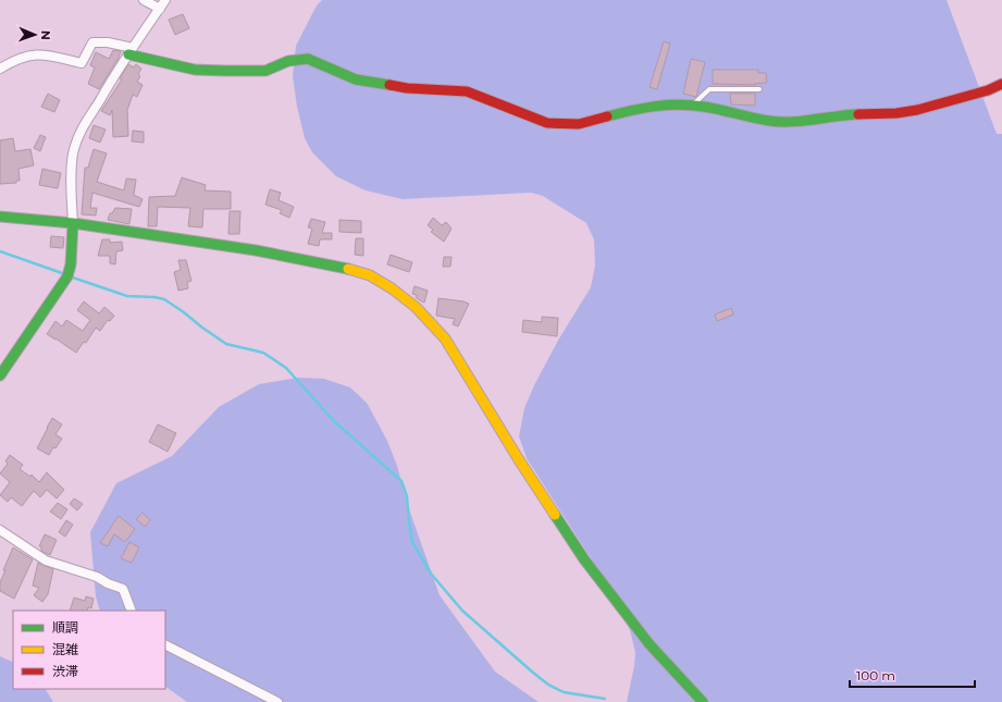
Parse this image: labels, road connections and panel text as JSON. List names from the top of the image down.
{
  "legend": ["順調", "混雑", "渋滞"],
  "scale_bar": "100 m",
  "north": "right"
}
